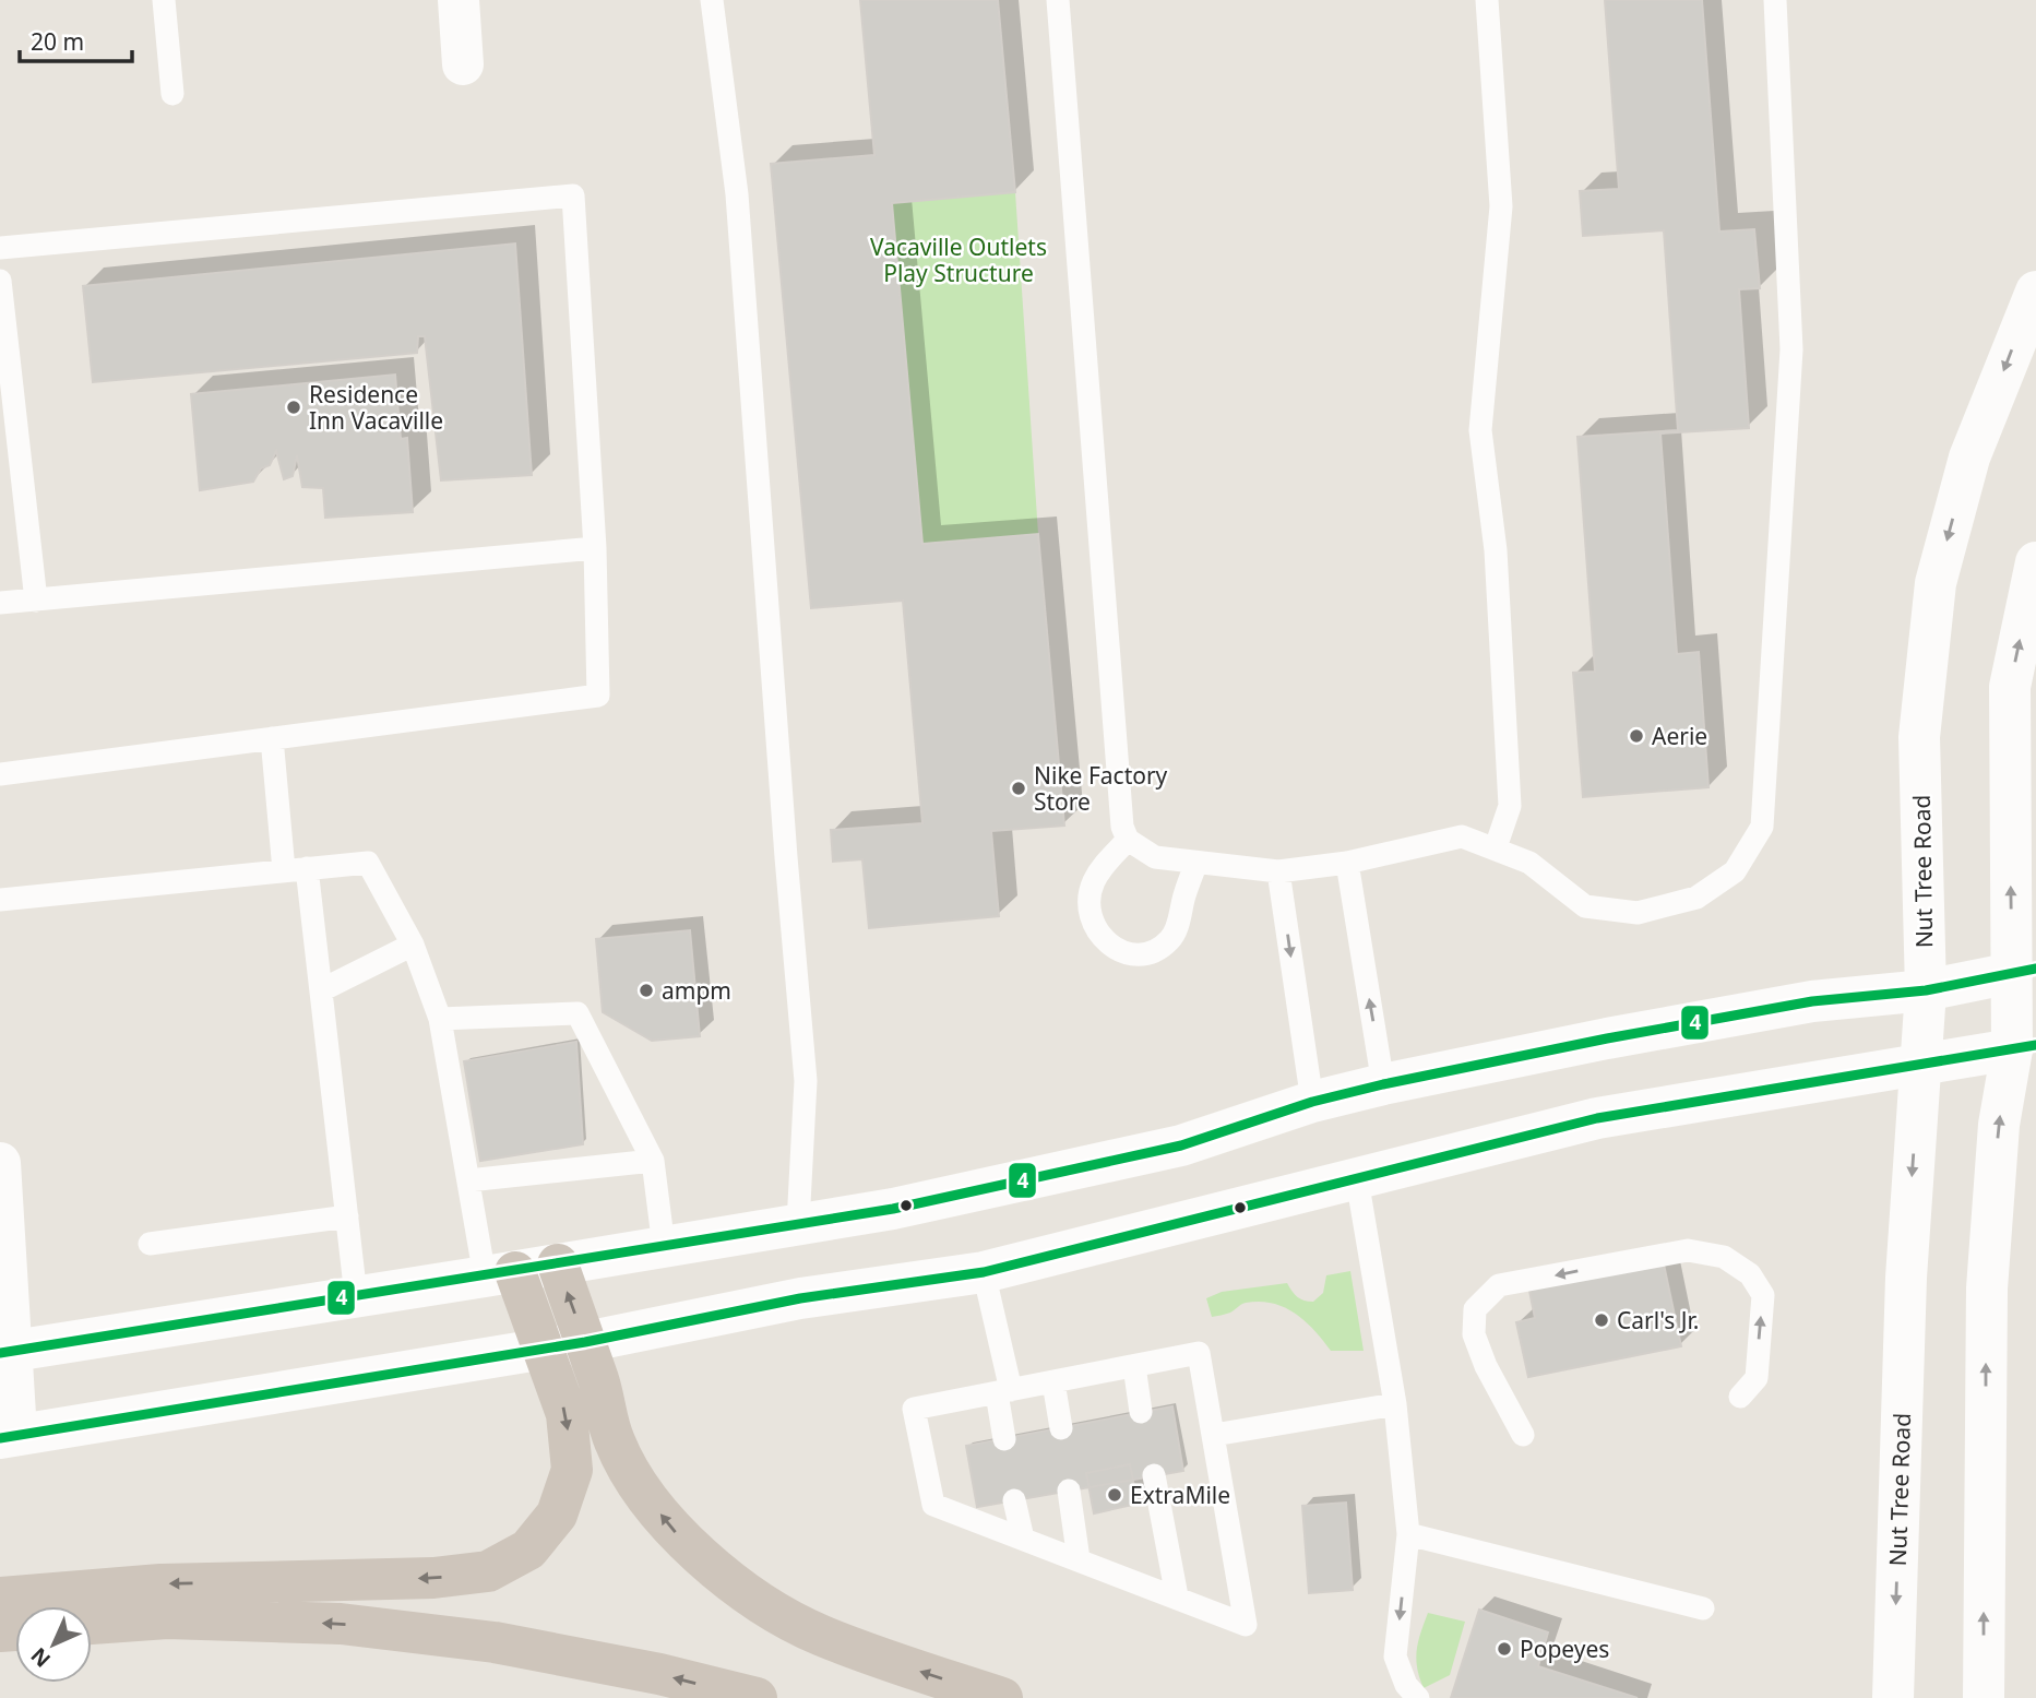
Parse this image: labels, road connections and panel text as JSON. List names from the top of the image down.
{
  "streets": {
    "main road": ["Nut Tree Road"]
  },
  "parks": ["Vacaville Outlets Play Structure"],
  "places": [
    "Residence Inn Vacaville",
    "Aerie",
    "Nike Factory Store",
    "ampm",
    "Carl's Jr.",
    "ExtraMile",
    "Popeyes"
  ],
  "lines": ["transit line 4"],
  "scale_bar": "20 m",
  "north": "bottom left"
}
